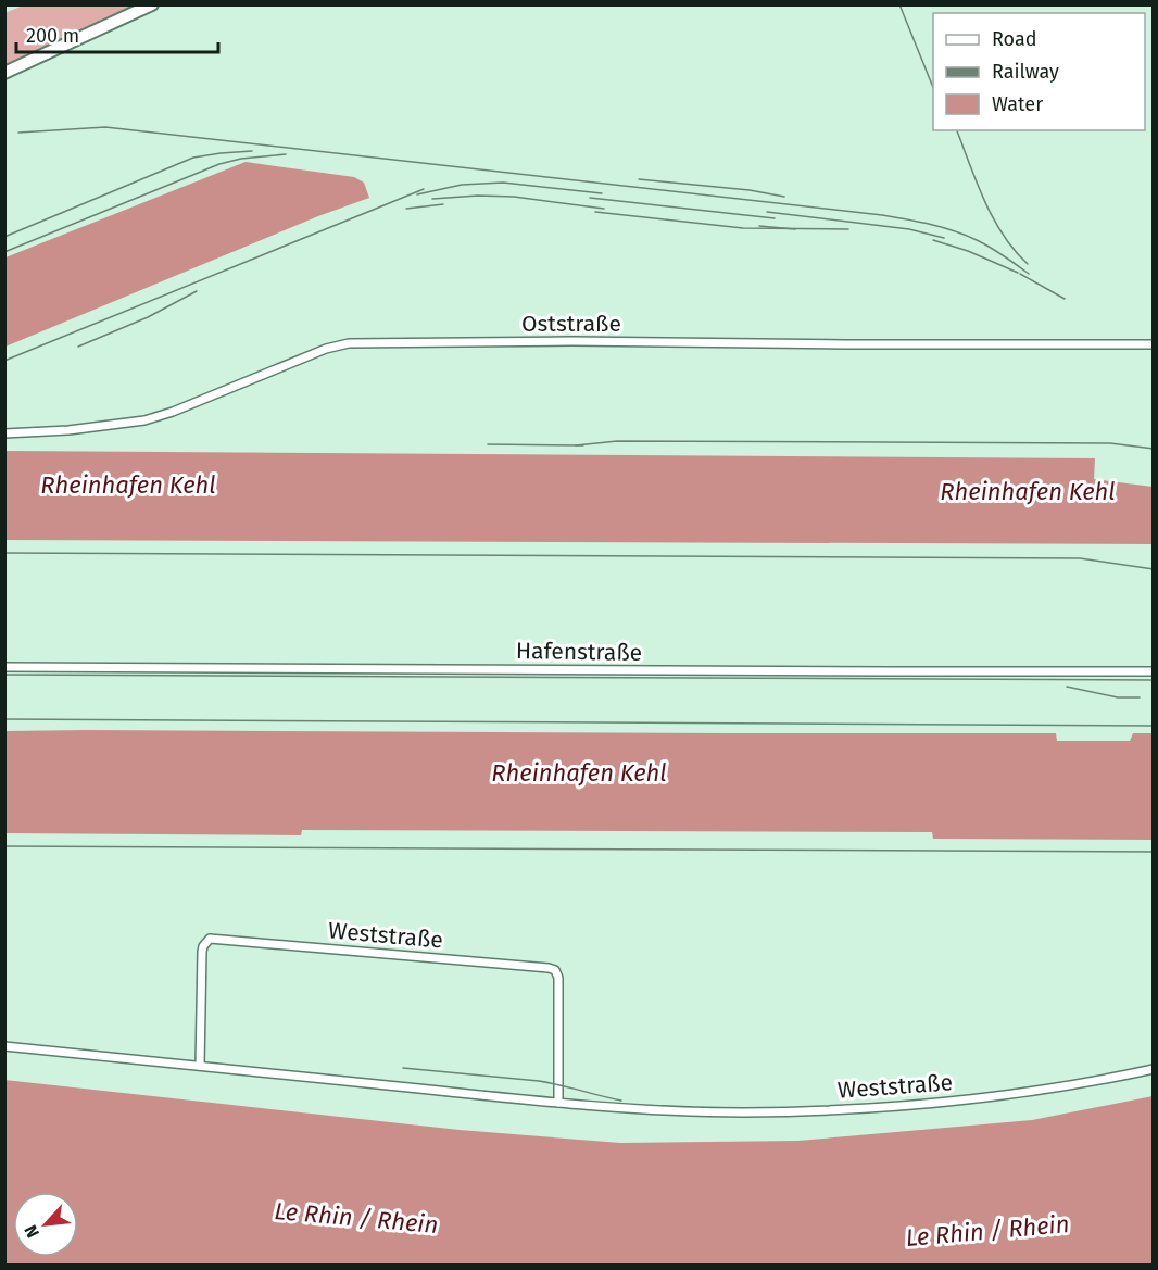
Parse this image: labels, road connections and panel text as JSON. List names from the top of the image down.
{
  "streets": {
    "street": ["Oststraße", "Hafenstraße", "Weststraße"]
  },
  "water": ["Rheinhafen Kehl", "Le Rhin / Rhein"],
  "legend": ["Road", "Railway", "Water"],
  "scale_bar": "200 m",
  "north": "bottom left"
}
